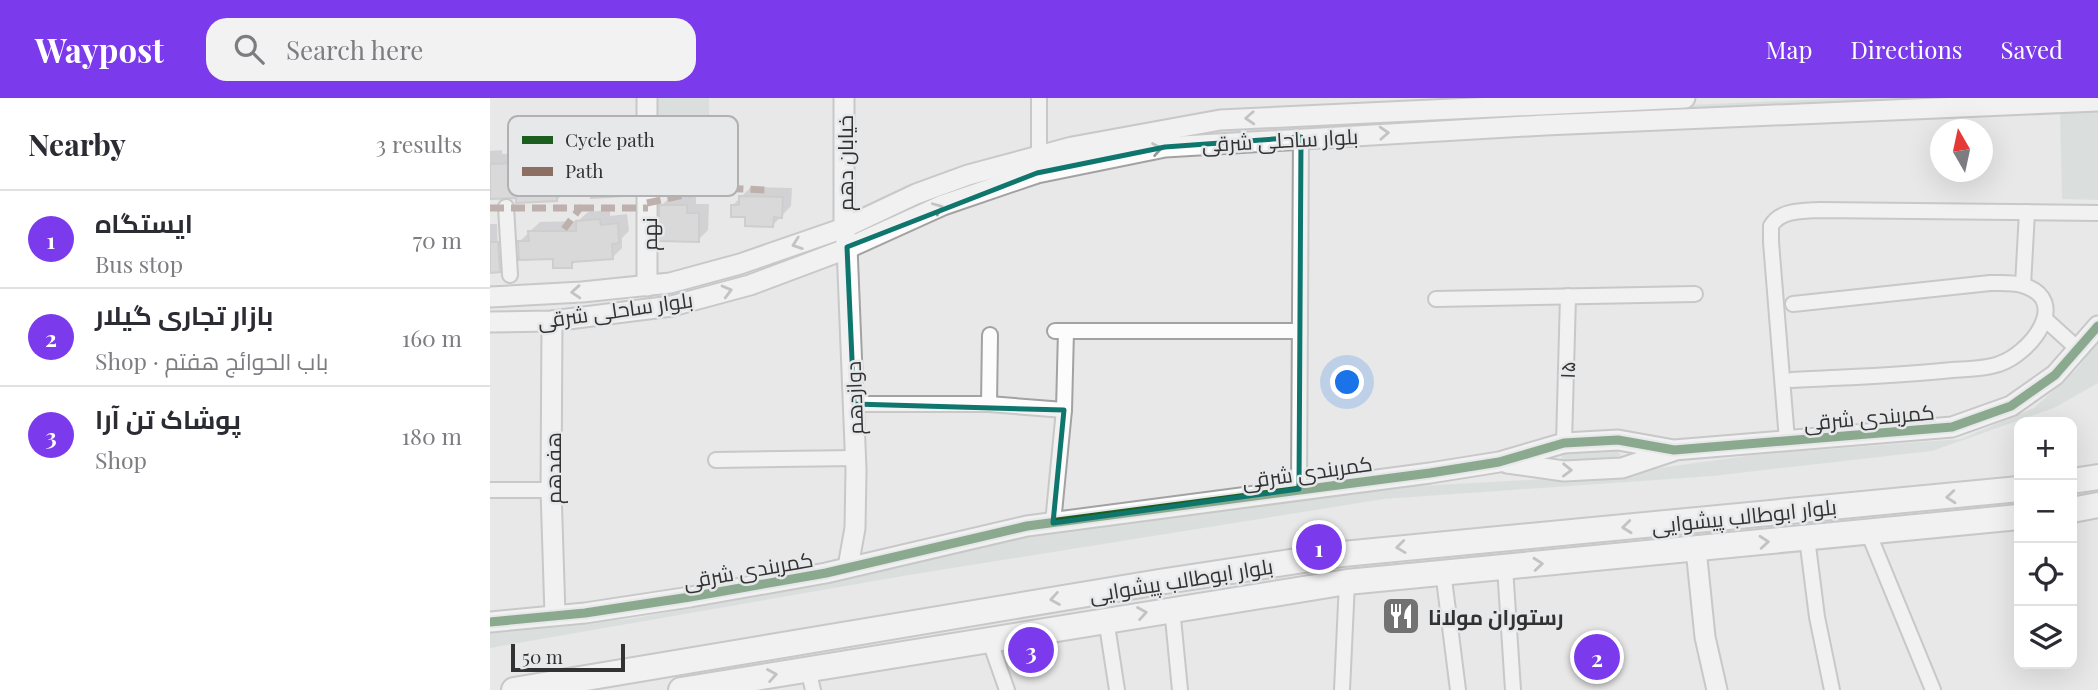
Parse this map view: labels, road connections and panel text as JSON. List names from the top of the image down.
{
  "streets": {
    "highway": ["بلوار ابوطالب پیشوایی"],
    "street": [
      "بلوار ساحلی شرقی",
      "خیابان دهم",
      "نهم",
      "۱۵",
      "دوازدهم",
      "کمربندی شرقی",
      "هفدهم"
    ]
  },
  "crossings": [
    ["بلوار ساحلی شرقی", "خیابان دهم"],
    ["بلوار ساحلی شرقی", "نهم"],
    ["بلوار ساحلی شرقی", "دوازدهم"],
    ["بلوار ساحلی شرقی", "هفدهم"],
    ["خیابان دهم", "دوازدهم"],
    ["۱۵", "کمربندی شرقی"],
    ["دوازدهم", "کمربندی شرقی"],
    ["کمربندی شرقی", "هفدهم"]
  ],
  "places": {
    "restaurant": ["رستوران مولانا"]
  },
  "legend": ["Cycle path", "Path"],
  "scale_bar": "50 m",
  "north": "top",
  "page": {
    "header": "Waypost",
    "search": "Search here",
    "nav": ["Map", "Directions", "Saved"],
    "heading": ["Nearby", "3 results"],
    "list": [
      {
        "mark": "1",
        "name": "ایستگاه",
        "note": "Bus stop",
        "value": "70 m"
      },
      {
        "mark": "2",
        "name": "بازار تجاری گیلار",
        "note": "Shop · باب الحوائج هفتم",
        "value": "160 m"
      },
      {
        "mark": "3",
        "name": "پوشاک تن آرا",
        "note": "Shop",
        "value": "180 m"
      }
    ],
    "map_buttons": ["+", "−"],
    "pins": ["1", "3", "2"],
    "scale": "50 m"
  }
}
